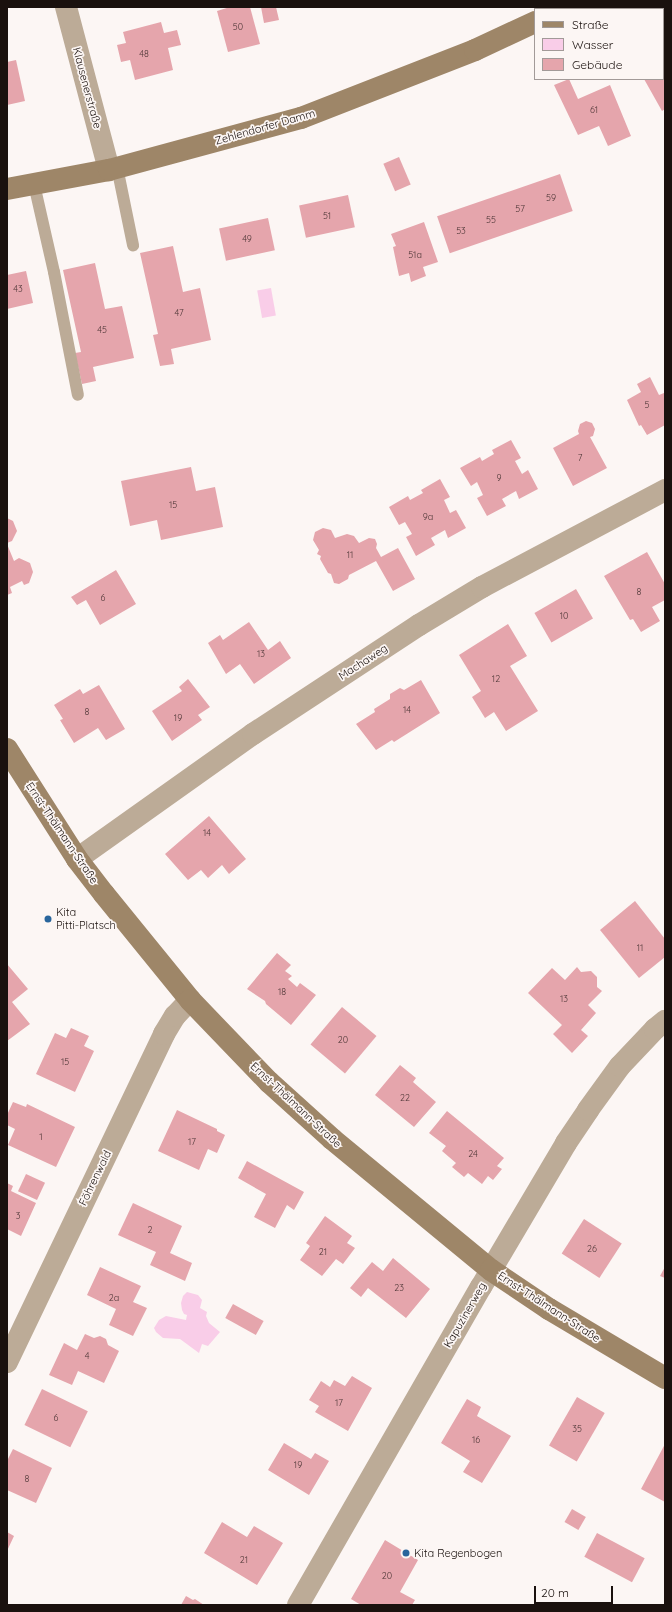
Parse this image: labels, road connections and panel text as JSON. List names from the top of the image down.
{
  "streets": {
    "street": [
      "Klausenerstraße",
      "Zehlendorfer Damm",
      "Machaweg",
      "Ernst-Thälmann-Straße",
      "Föhrenwald",
      "Kapuzinerweg"
    ]
  },
  "crossings": [
    ["Klausenerstraße", "Zehlendorfer Damm"],
    ["Machaweg", "Ernst-Thälmann-Straße"],
    ["Ernst-Thälmann-Straße", "Föhrenwald"],
    ["Ernst-Thälmann-Straße", "Kapuzinerweg"]
  ],
  "places": ["Kita Pitti-Platsch", "Kita Regenbogen"],
  "house_numbers": [
    "50",
    "48",
    "61",
    "59",
    "57",
    "51",
    "55",
    "53",
    "49",
    "51a",
    "43",
    "47",
    "45",
    "5",
    "7",
    "9",
    "15",
    "9a",
    "11",
    "8",
    "6",
    "10",
    "13",
    "12",
    "14",
    "8",
    "19",
    "14",
    "11",
    "18",
    "13",
    "20",
    "15",
    "22",
    "1",
    "17",
    "24",
    "3",
    "2",
    "26",
    "21",
    "23",
    "2a",
    "4",
    "17",
    "6",
    "35",
    "16",
    "19",
    "8",
    "21",
    "20"
  ],
  "legend": ["Straße", "Wasser", "Gebäude"],
  "scale_bar": "20 m"
}
